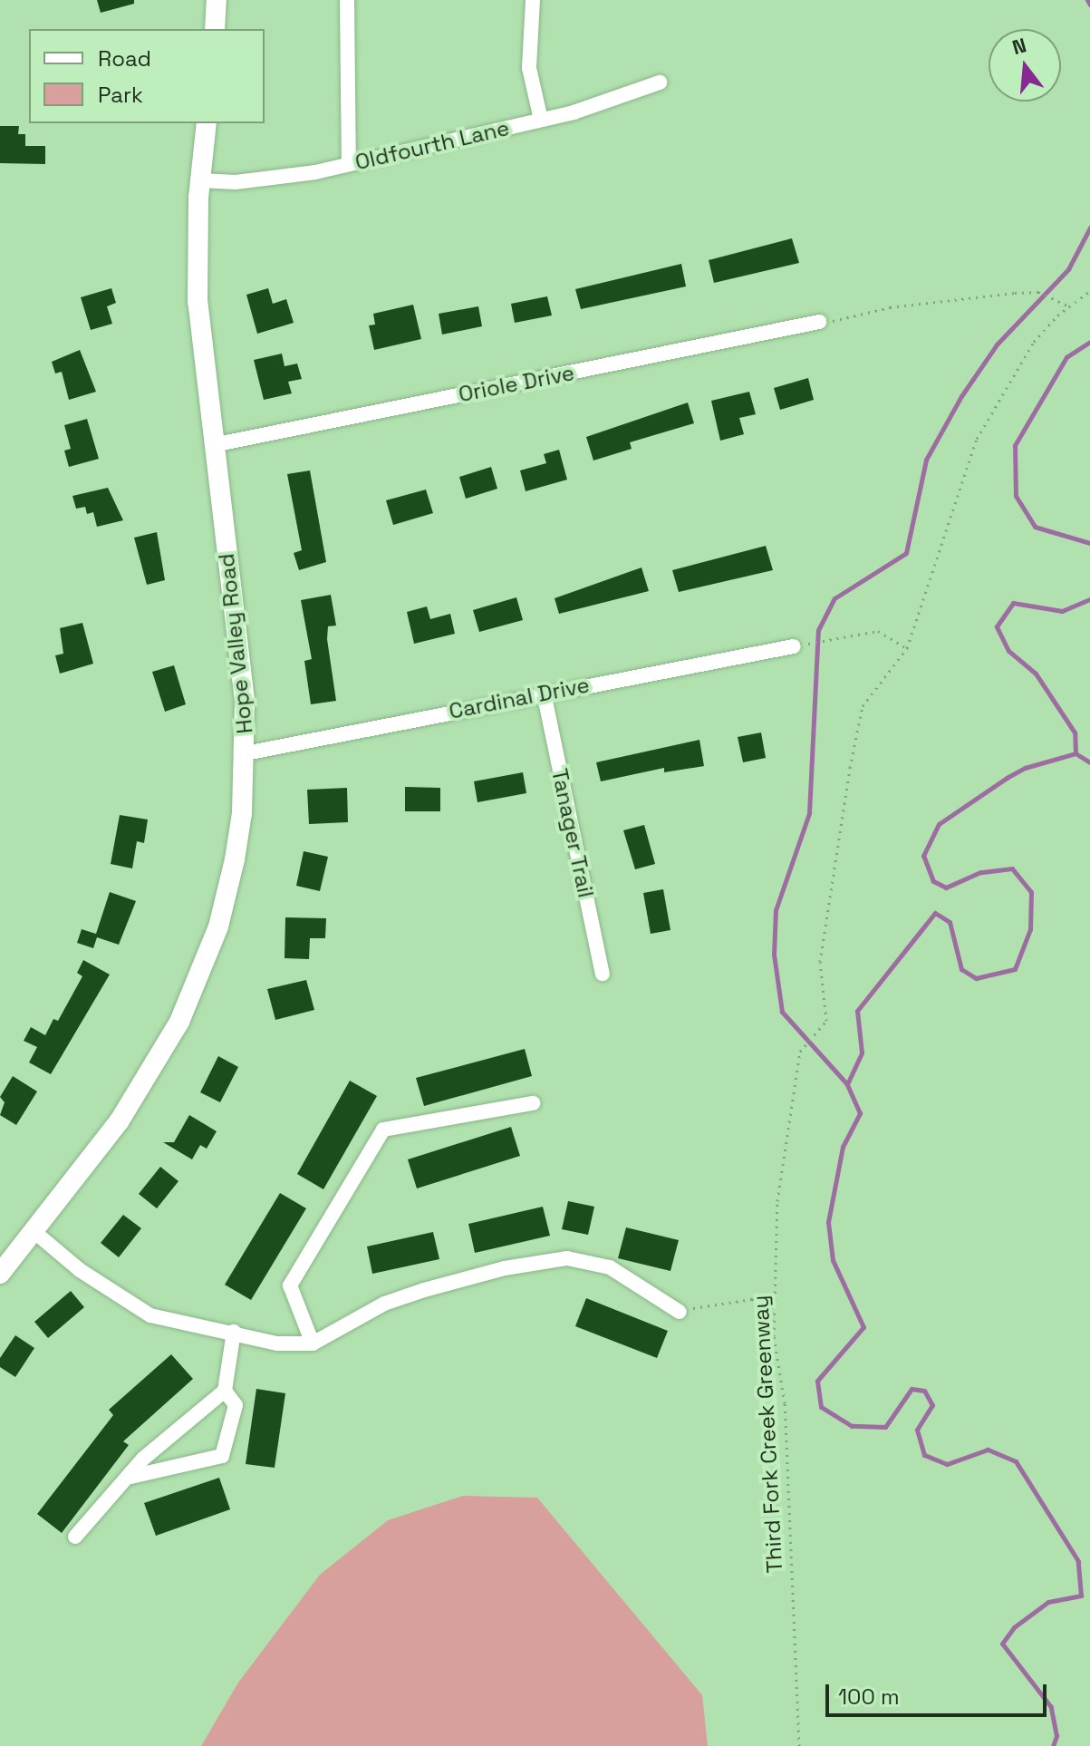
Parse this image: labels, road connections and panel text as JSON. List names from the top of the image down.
{
  "streets": {
    "main road": ["Hope Valley Road"],
    "street": [
      "Oldfourth Lane",
      "Oriole Drive",
      "Cardinal Drive",
      "Tanager Trail"
    ],
    "path": ["Third Fork Creek Greenway"]
  },
  "crossings": [
    ["Oldfourth Lane", "Hope Valley Road"],
    ["Oriole Drive", "Hope Valley Road"],
    ["Hope Valley Road", "Cardinal Drive"],
    ["Cardinal Drive", "Tanager Trail"]
  ],
  "legend": ["Road", "Park"],
  "scale_bar": "100 m",
  "north": "top"
}
